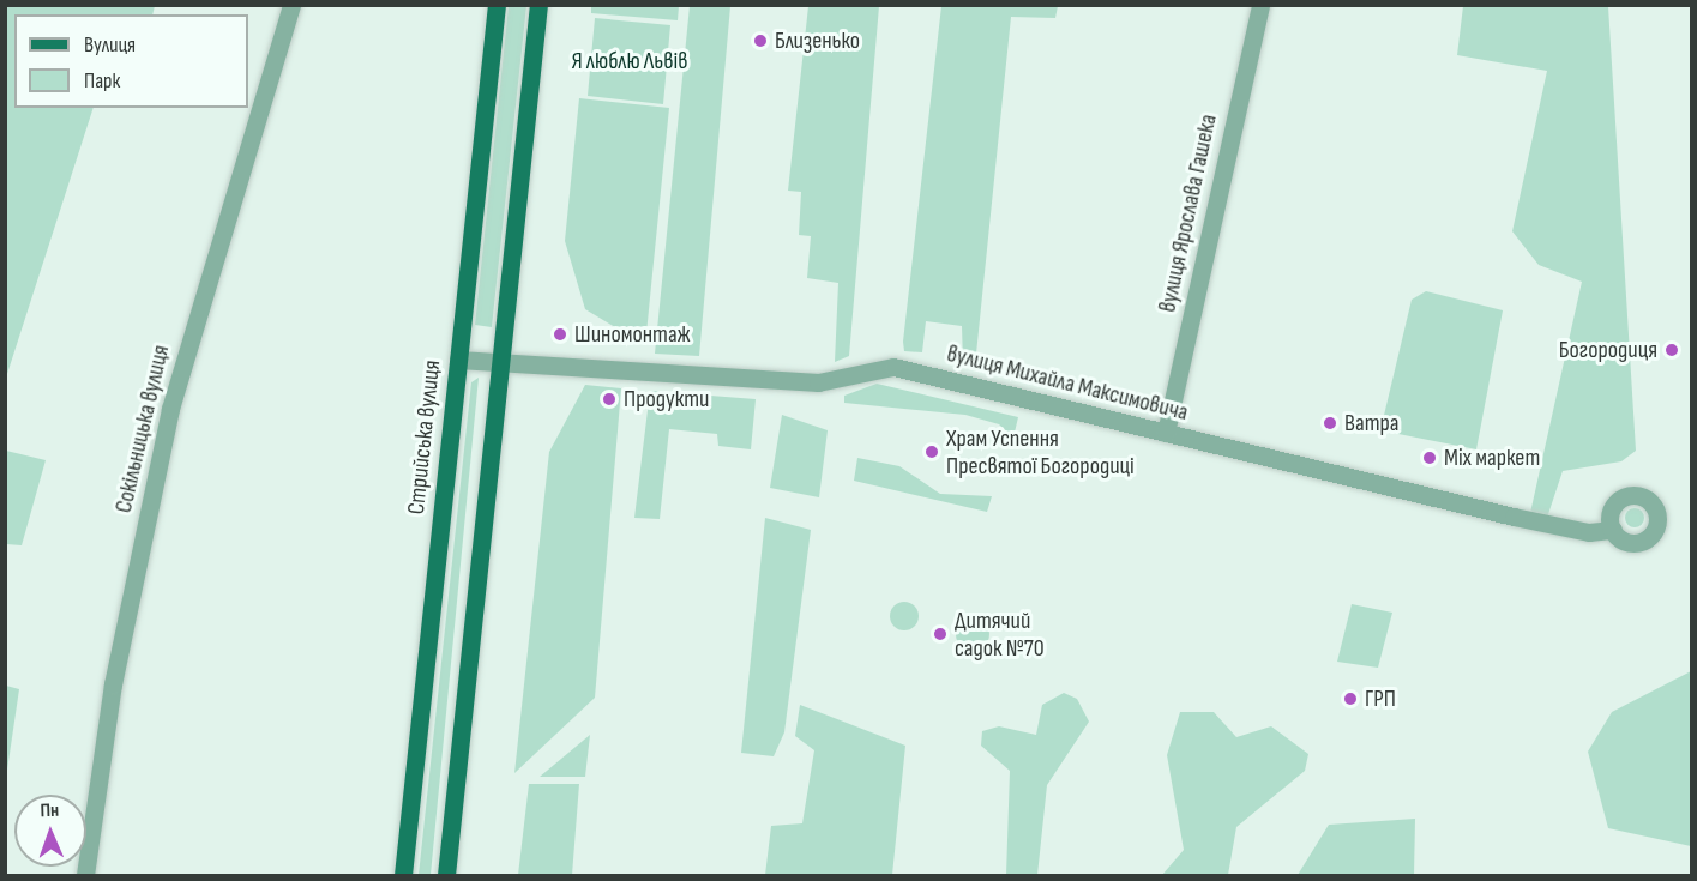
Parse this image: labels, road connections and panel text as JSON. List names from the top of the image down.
{
  "streets": {
    "main road": ["Стрийська вулиця"],
    "street": ["вулиця Ярослава Гашека", "вулиця Михайла Максимовича", "Сокільницька вулиця"]
  },
  "crossings": [
    ["вулиця Ярослава Гашека", "вулиця Михайла Максимовича"],
    ["вулиця Михайла Максимовича", "Стрийська вулиця"]
  ],
  "parks": ["Я люблю Львів"],
  "places": [
    "Близенько",
    "Шиномонтаж",
    "Богородиця",
    "Продукти",
    "Ватра",
    "Храм Успення Пресвятої Богородиці",
    "Mix маркет",
    "Дитячий садок №70",
    "ГРП"
  ],
  "legend": ["Вулиця", "Парк"],
  "north": "top"
}
